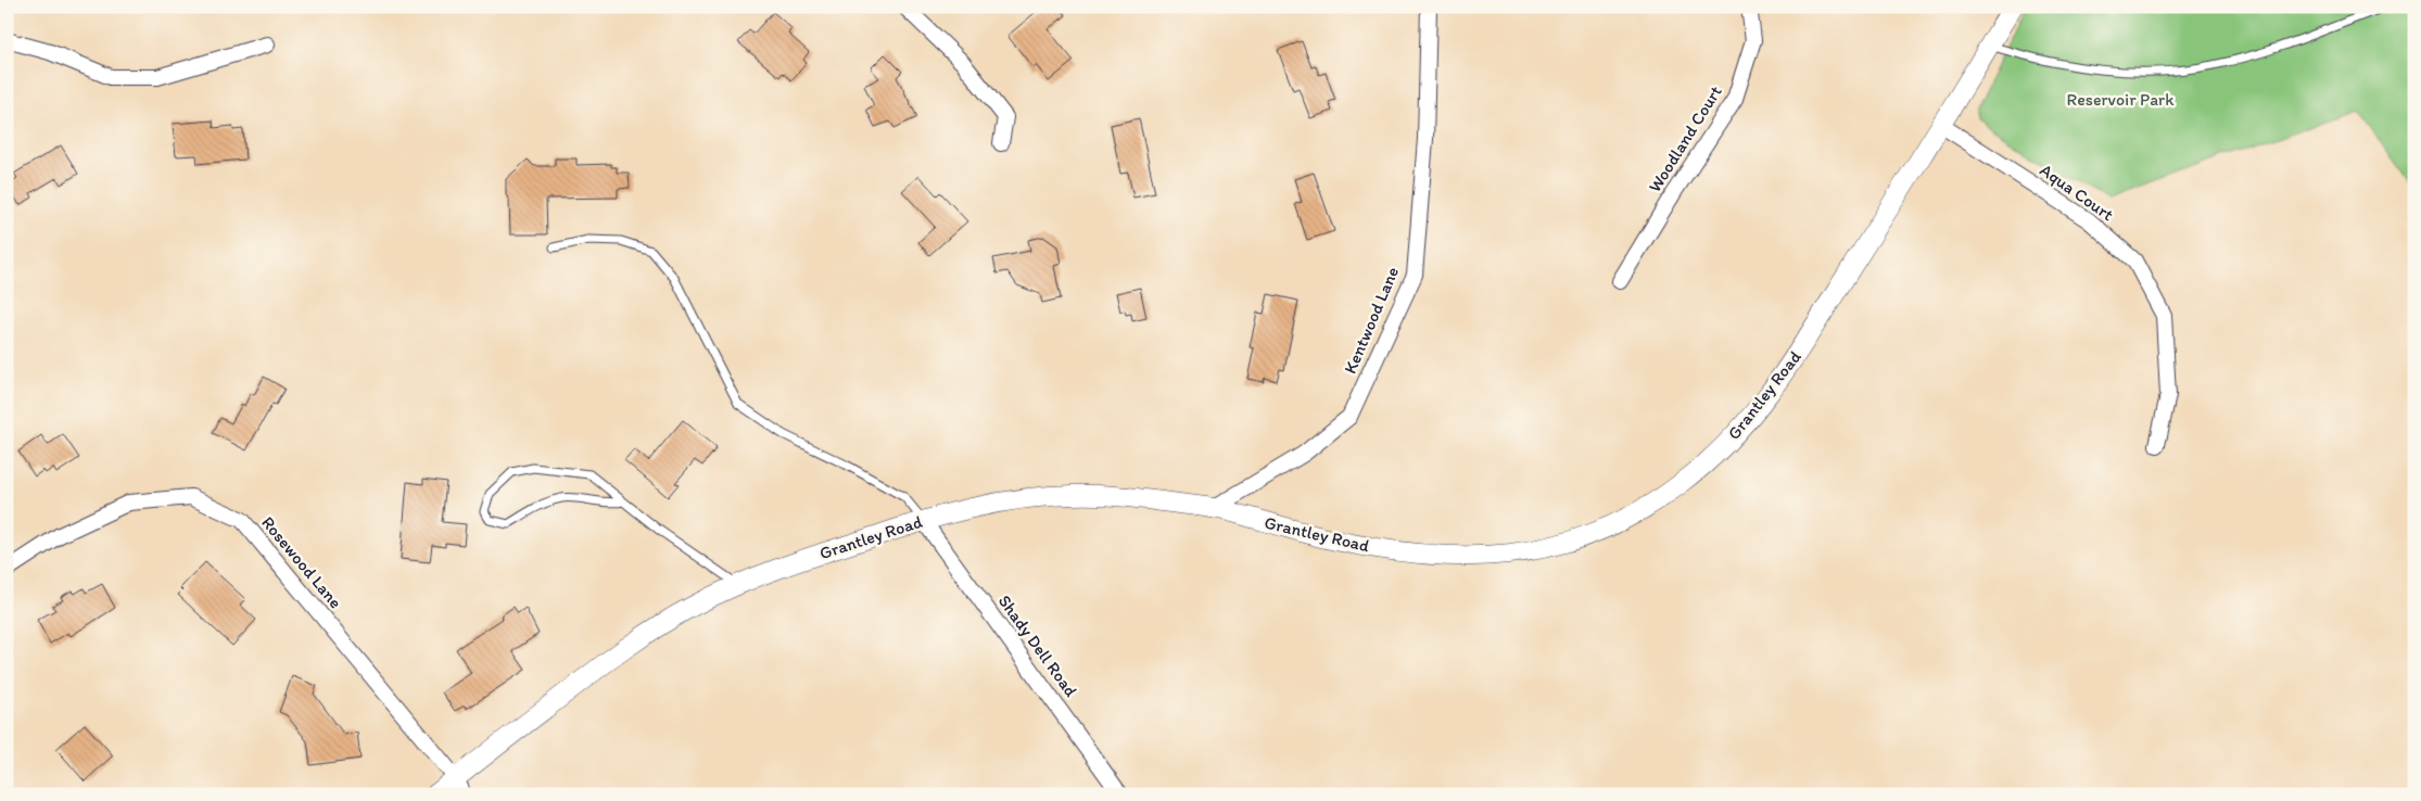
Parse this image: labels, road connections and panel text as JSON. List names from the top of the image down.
{
  "streets": {
    "street": [
      "Woodland Court",
      "Aqua Court",
      "Kentwood Lane",
      "Grantley Road",
      "Rosewood Lane",
      "Shady Dell Road"
    ]
  },
  "crossings": [
    ["Aqua Court", "Grantley Road"],
    ["Kentwood Lane", "Grantley Road"],
    ["Grantley Road", "Rosewood Lane"],
    ["Grantley Road", "Shady Dell Road"]
  ],
  "parks": ["Reservoir Park"]
}
